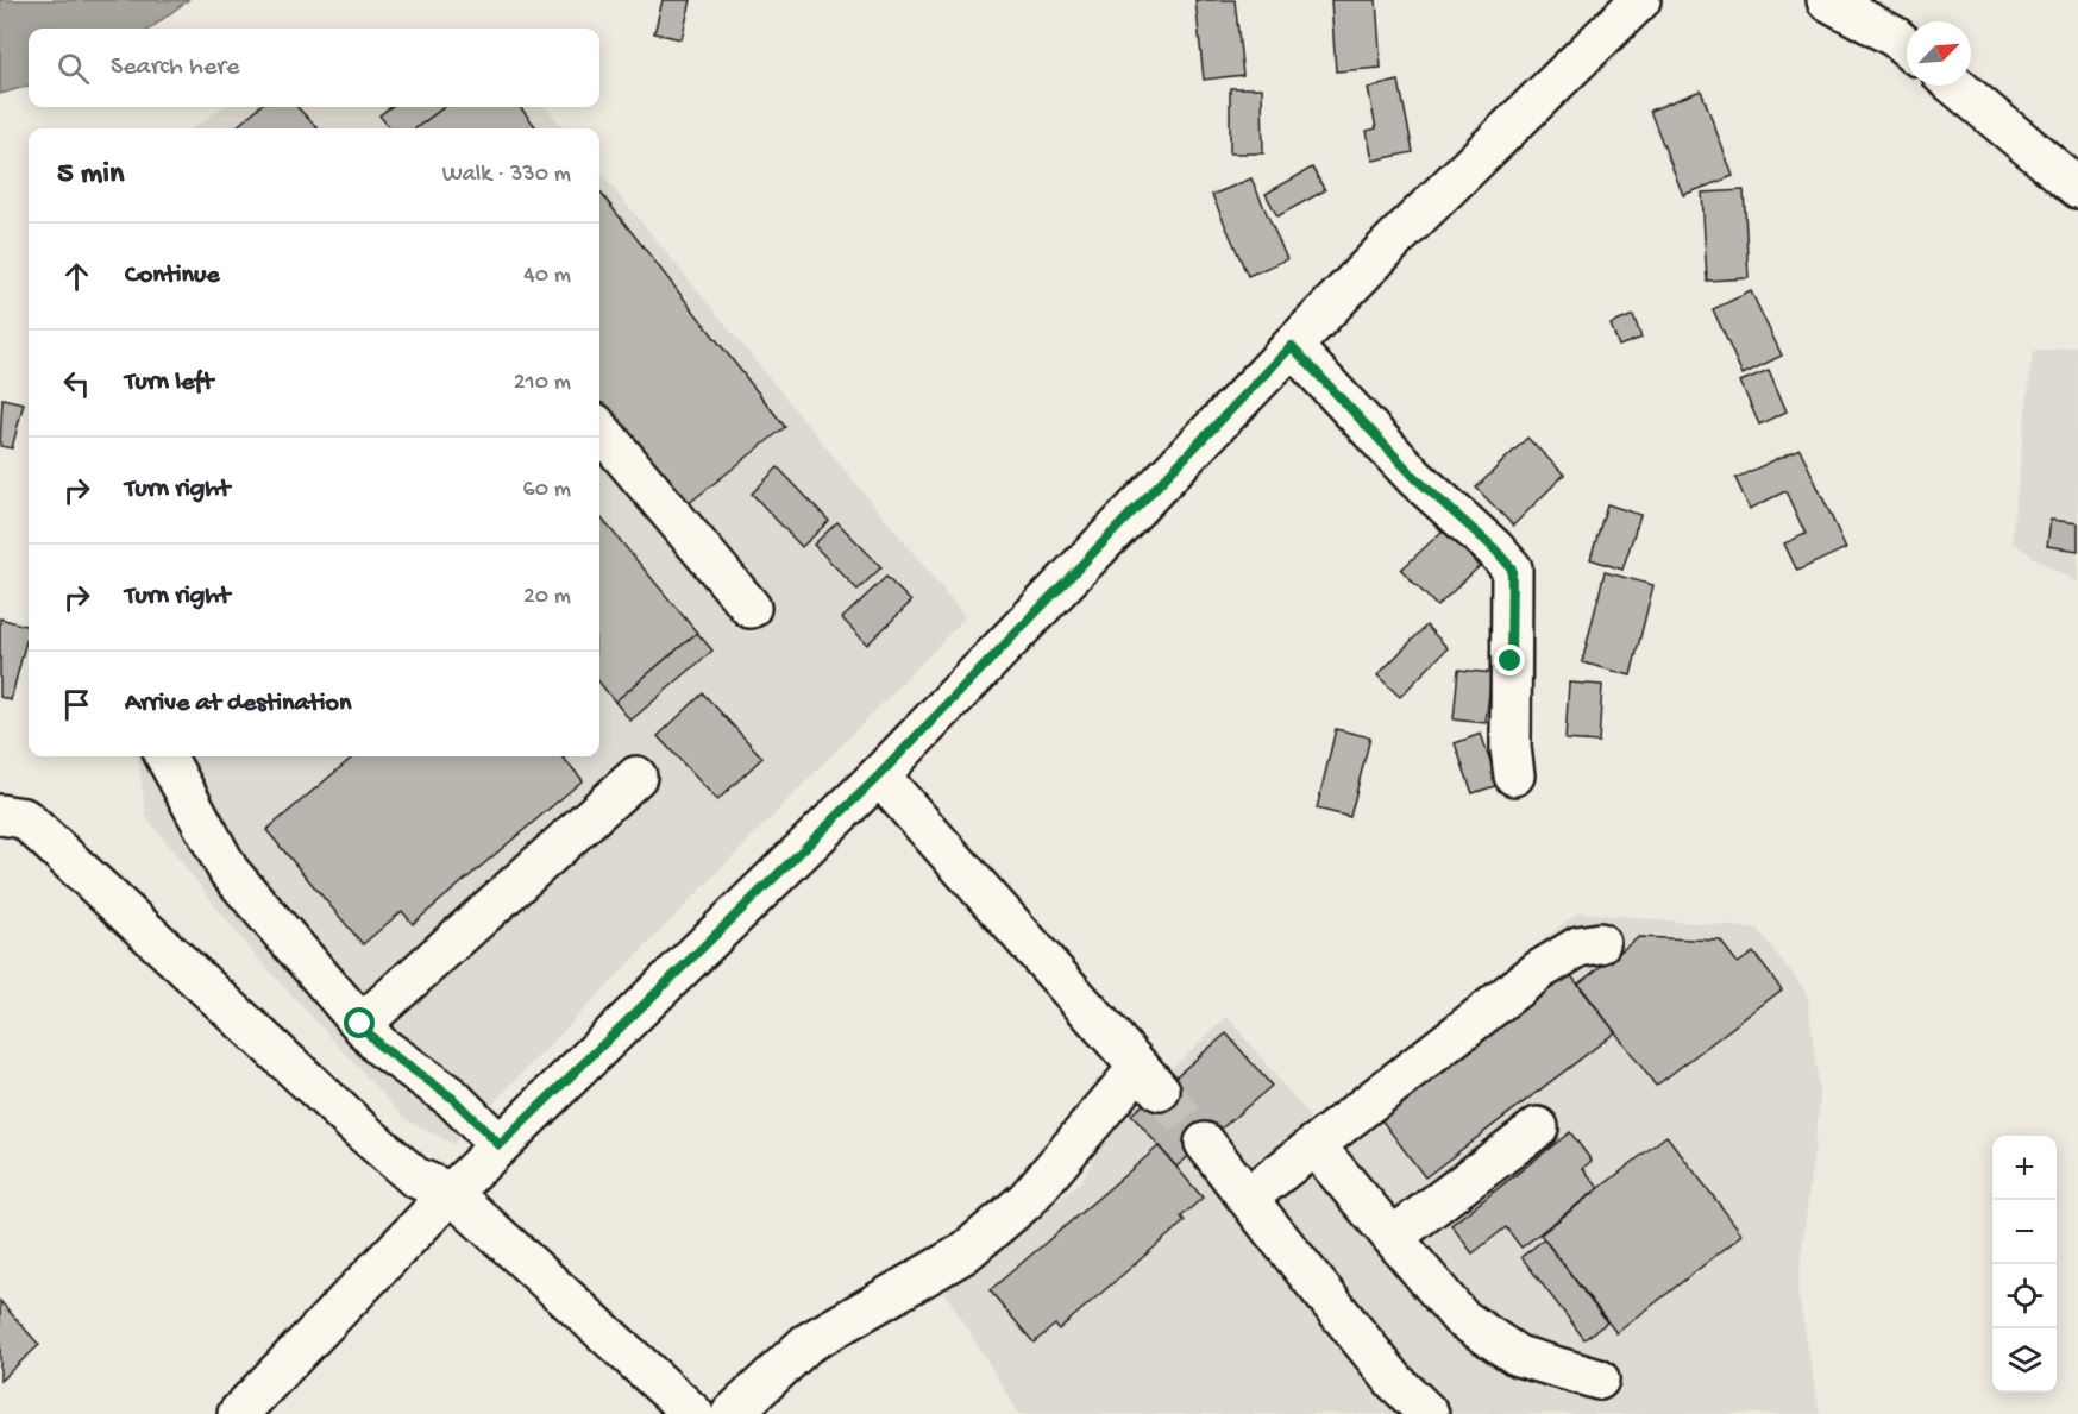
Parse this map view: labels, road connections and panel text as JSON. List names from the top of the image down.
{
  "north": "top right",
  "page": {
    "search": "Search here",
    "heading": ["5 min", "Walk · 330 m"],
    "list": [
      ["Continue", "40 m"],
      ["Turn left", "210 m"],
      ["Turn right", "60 m"],
      ["Turn right", "20 m"],
      "Arrive at destination"
    ],
    "map_buttons": ["+", "−"]
  }
}
